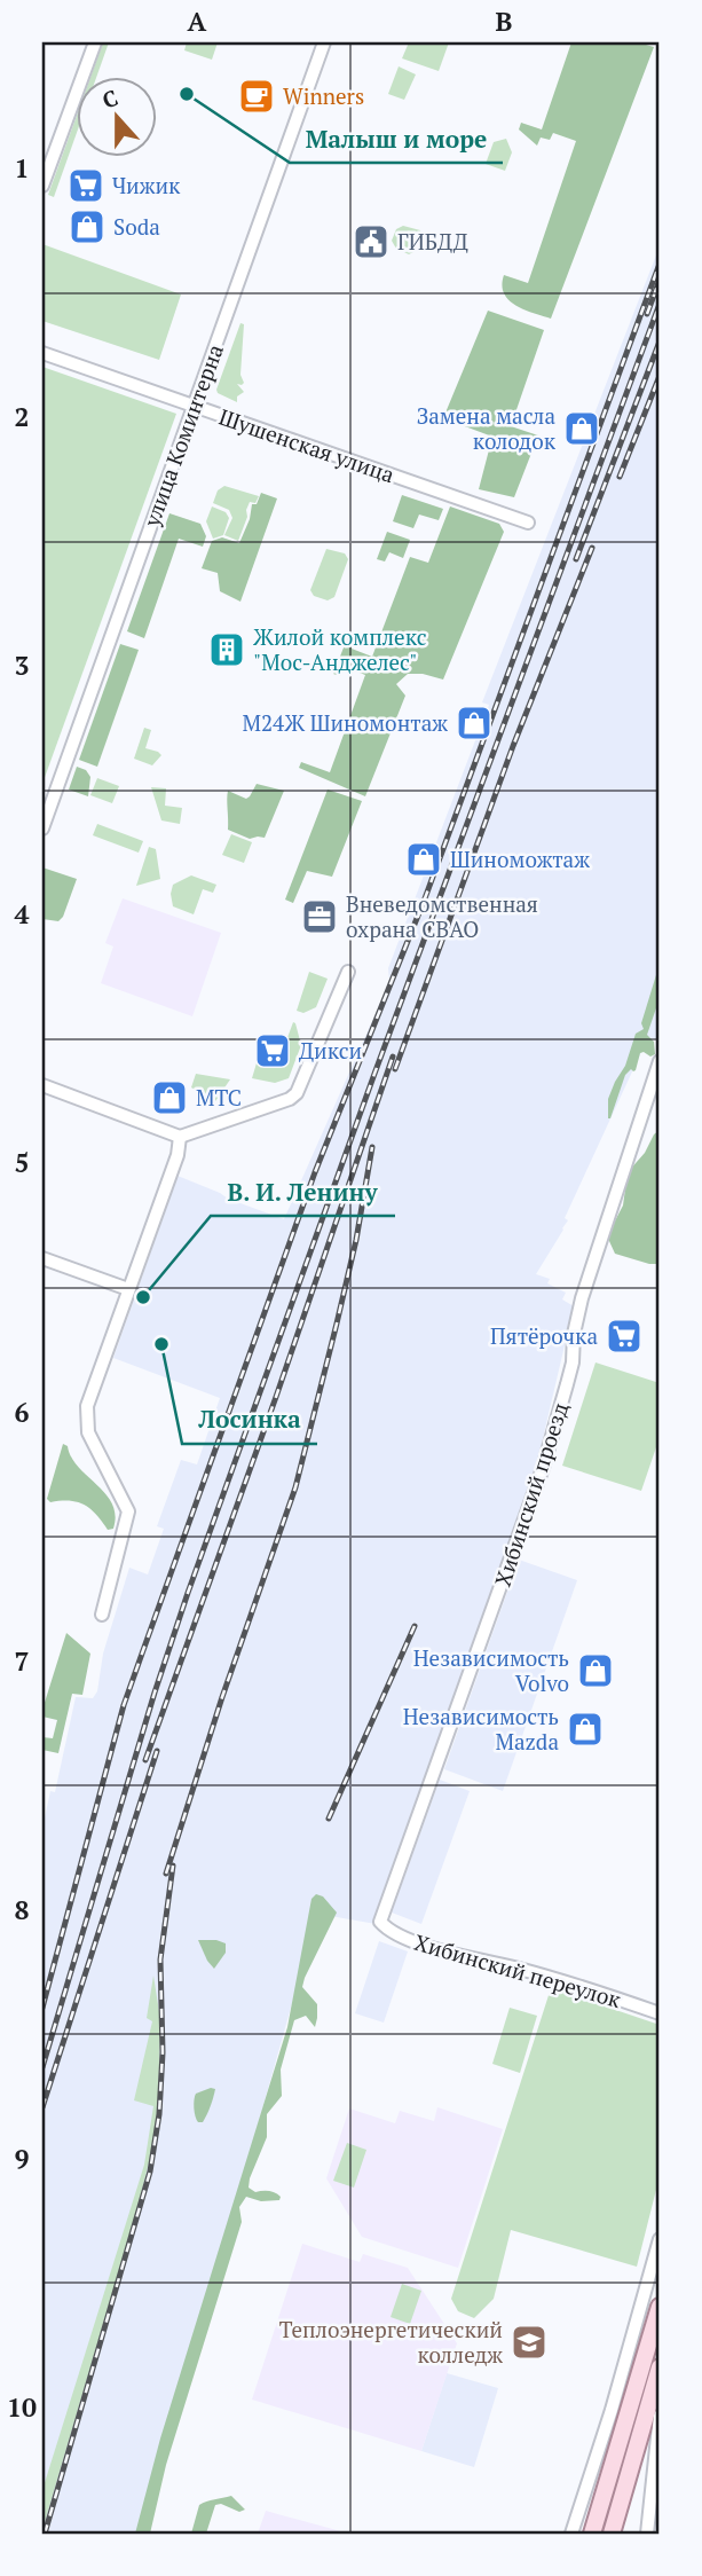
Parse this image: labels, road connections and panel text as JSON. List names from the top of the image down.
{
  "streets": {
    "street": [
      "улица Коминтерна",
      "Шушенская улица",
      "Хибинский проезд",
      "Хибинский переулок"
    ]
  },
  "crossings": [
    ["улица Коминтерна", "Шушенская улица"],
    ["Хибинский проезд", "Хибинский переулок"]
  ],
  "places": {
    "other": ["Малыш и море", "В. И. Ленину", "Лосинка"],
    "cafe": ["Winners"],
    "supermarket": ["Чижик", "Дикси", "Пятёрочка"],
    "shop": [
      "Soda",
      "Замена масла колодок",
      "М24Ж Шиномонтаж",
      "Шиноможтаж",
      "МТС",
      "Независимость Volvo",
      "Независимость Mazda"
    ],
    "public building": ["ГИБДД"],
    "building": ["Жилой комплекс \"Мос-Анджелес\""],
    "office": ["Вневедомственная охрана СВАО"],
    "school or university": ["Теплоэнергетический колледж"]
  },
  "north": "top",
  "grid": {
    "columns": ["A", "B"],
    "rows": [
      "1",
      "2",
      "3",
      "4",
      "5",
      "6",
      "7",
      "8",
      "9",
      "10"
    ]
  }
}
